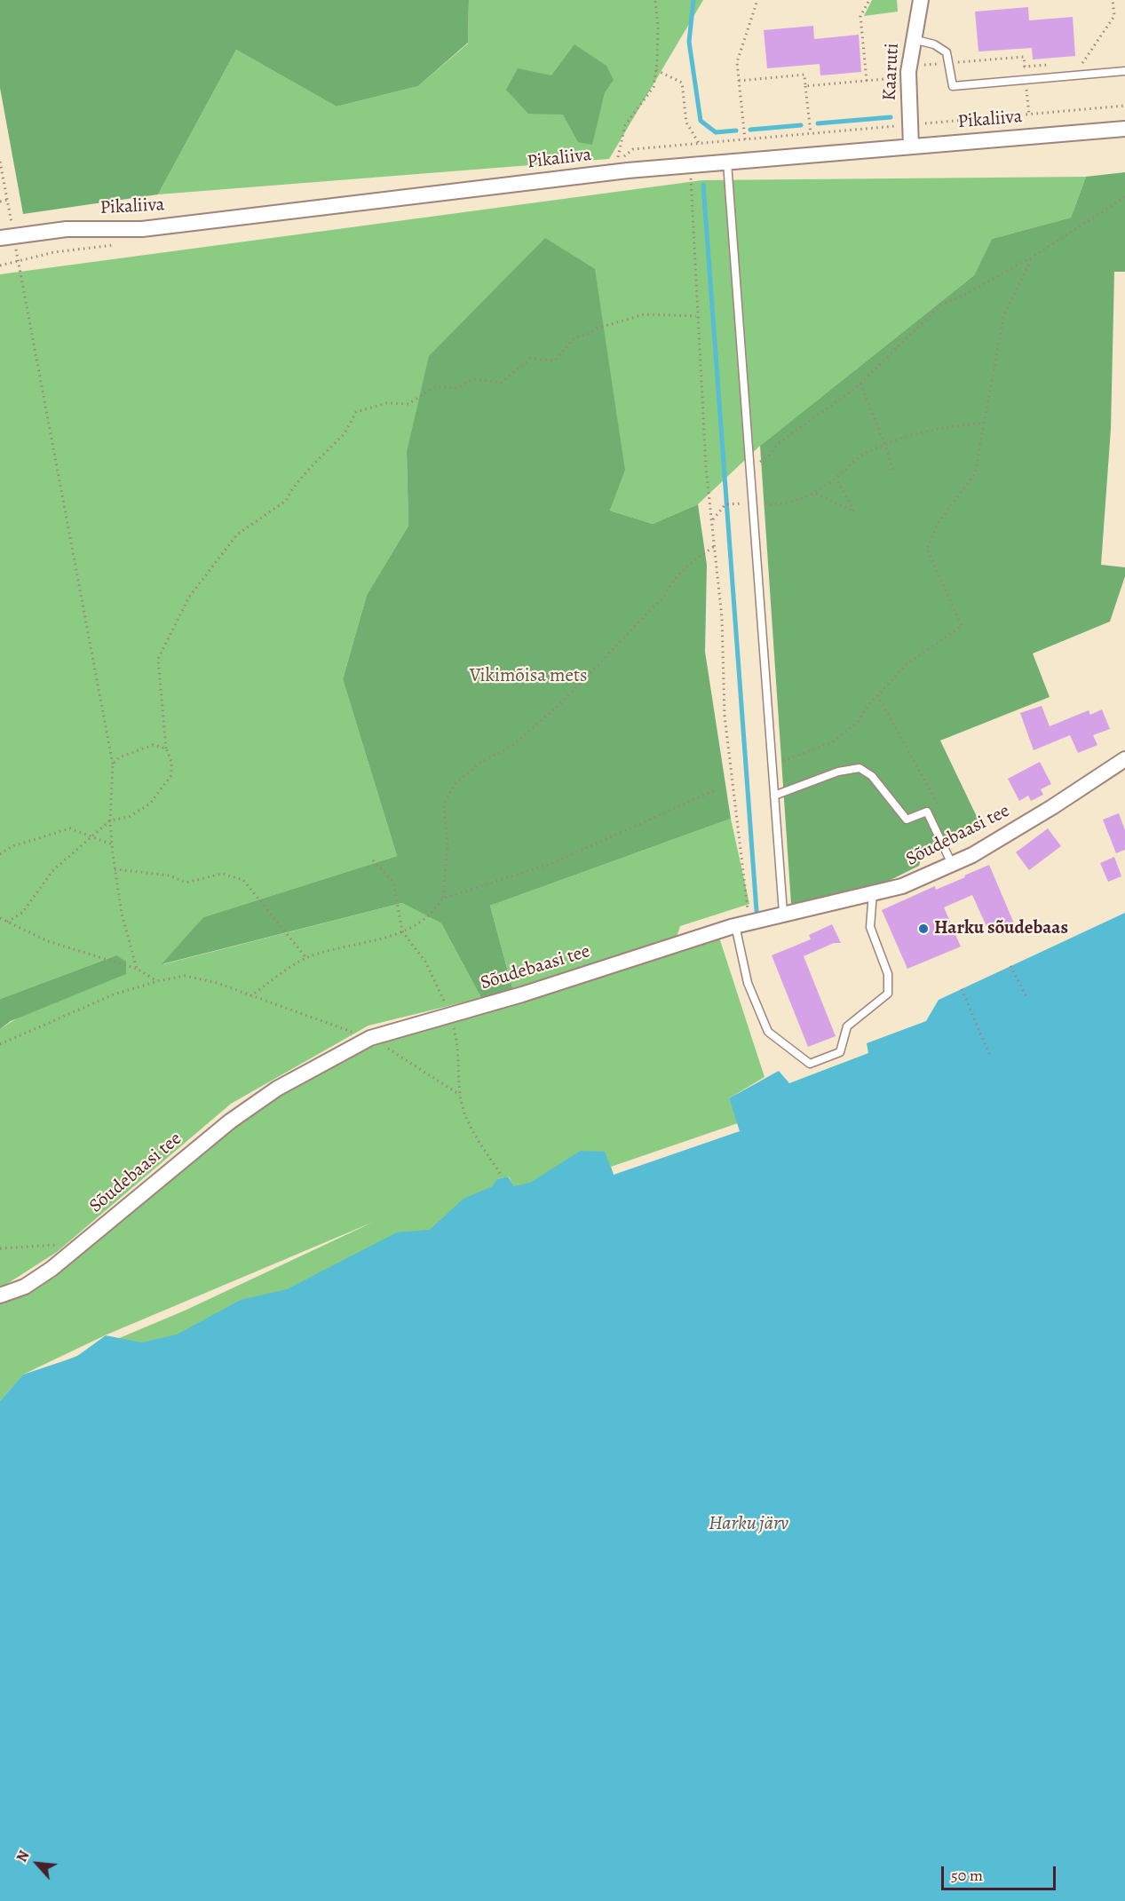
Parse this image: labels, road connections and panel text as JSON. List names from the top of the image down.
{
  "streets": {
    "street": ["Kaaruti", "Pikaliiva", "Sõudebaasi tee"]
  },
  "crossings": [
    ["Kaaruti", "Pikaliiva"]
  ],
  "water": ["Harku järv"],
  "parks": ["Vikimõisa mets"],
  "places": ["Harku sõudebaas"],
  "scale_bar": "50 m",
  "north": "top left"
}
